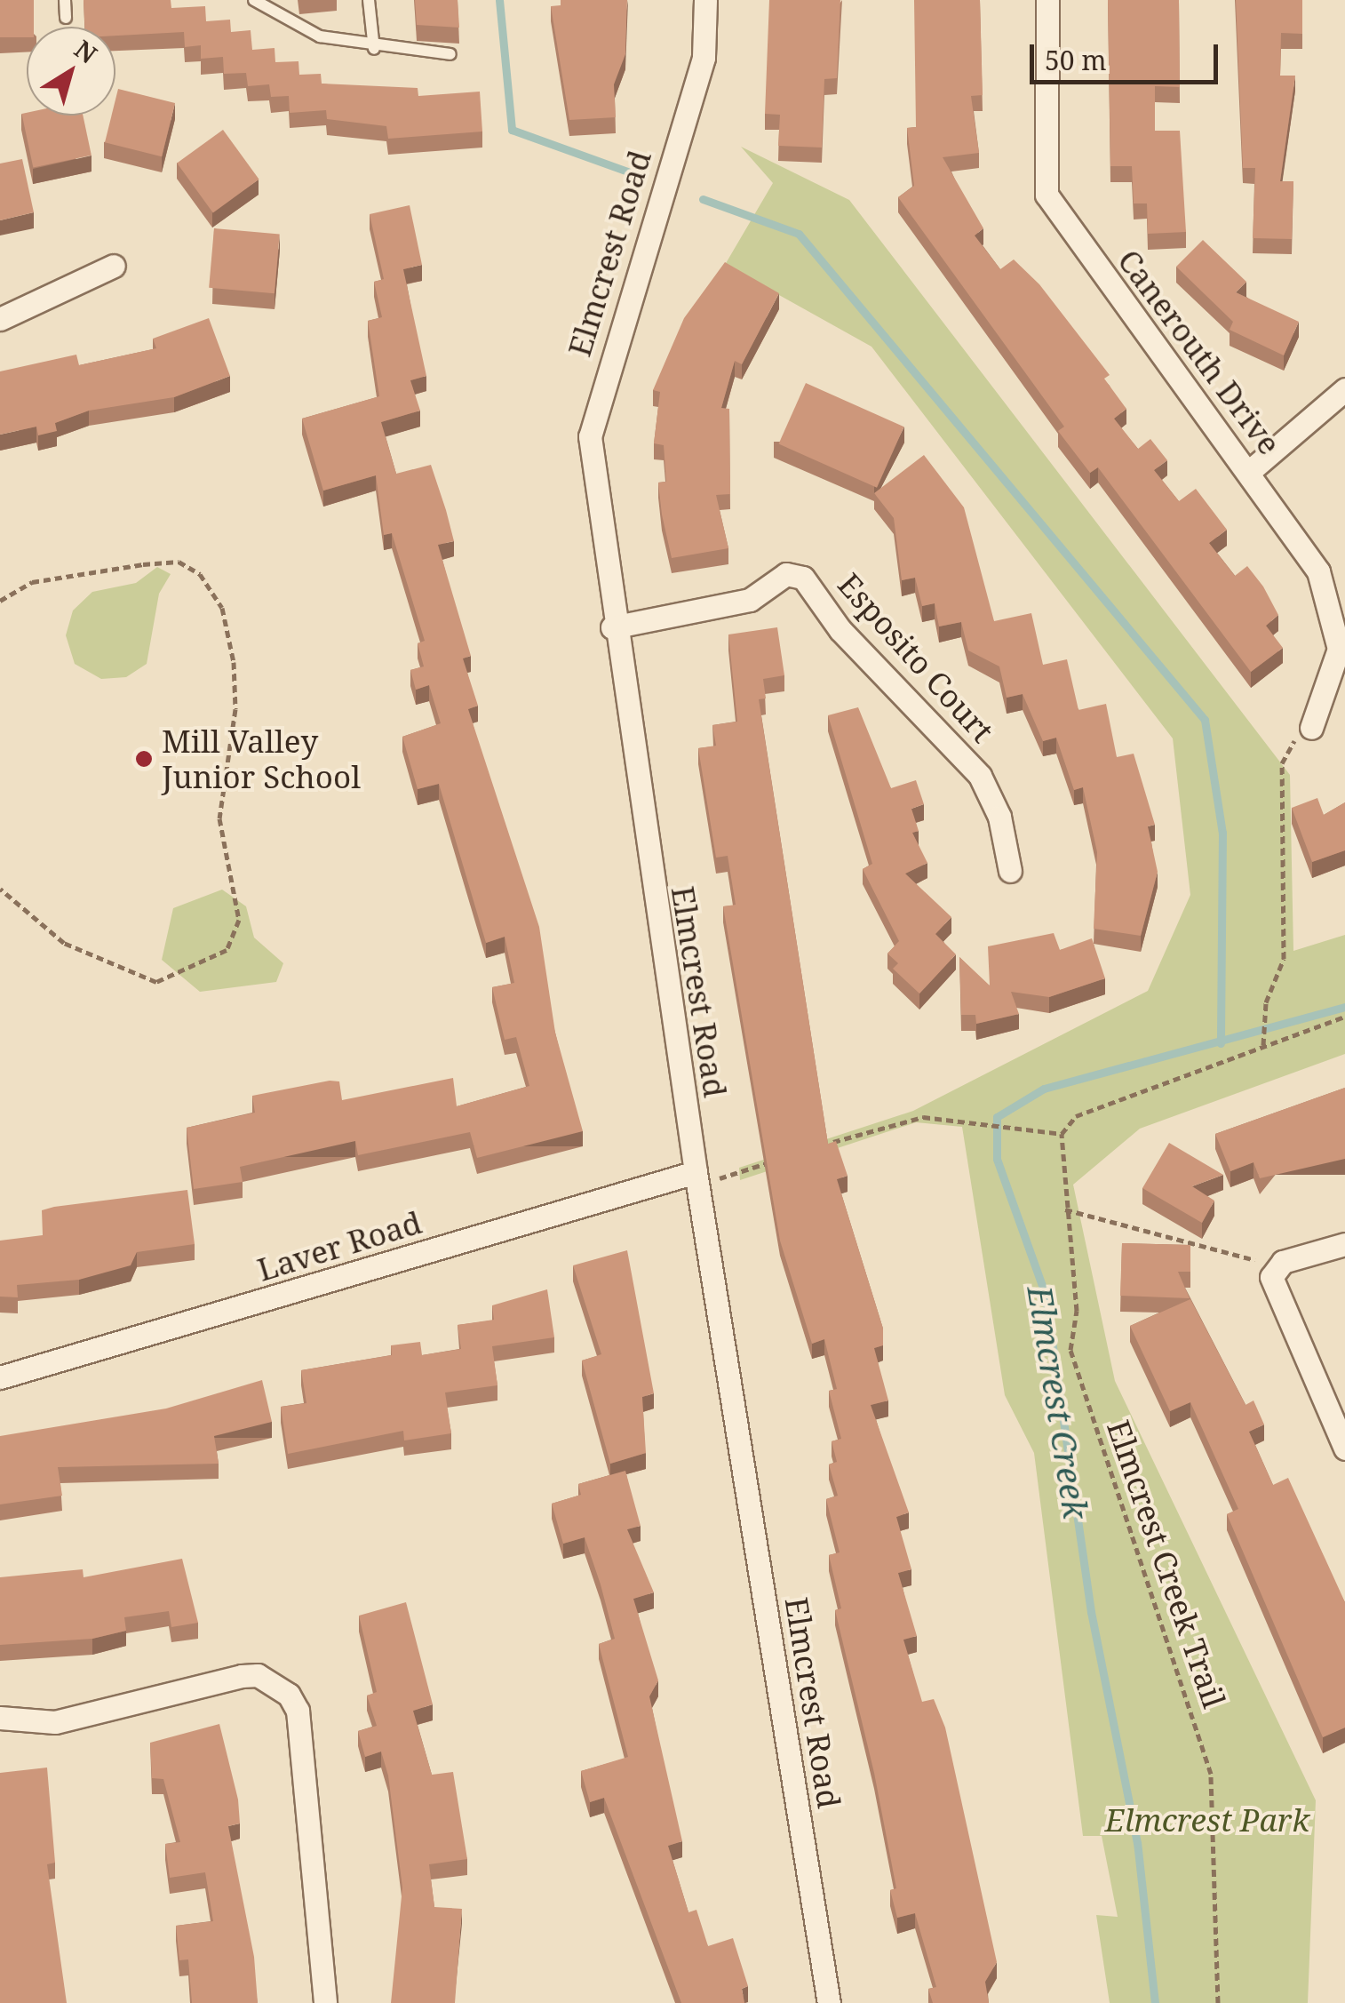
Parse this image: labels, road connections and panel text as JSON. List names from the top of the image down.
{
  "streets": {
    "street": [
      "Elmcrest Road",
      "Canerouth Drive",
      "Esposito Court",
      "Laver Road"
    ],
    "path": ["Elmcrest Creek Trail"]
  },
  "crossings": [
    ["Elmcrest Road", "Esposito Court"],
    ["Elmcrest Road", "Laver Road"]
  ],
  "water": ["Elmcrest Creek"],
  "parks": ["Elmcrest Park"],
  "places": ["Mill Valley Junior School"],
  "scale_bar": "50 m",
  "north": "top right"
}
